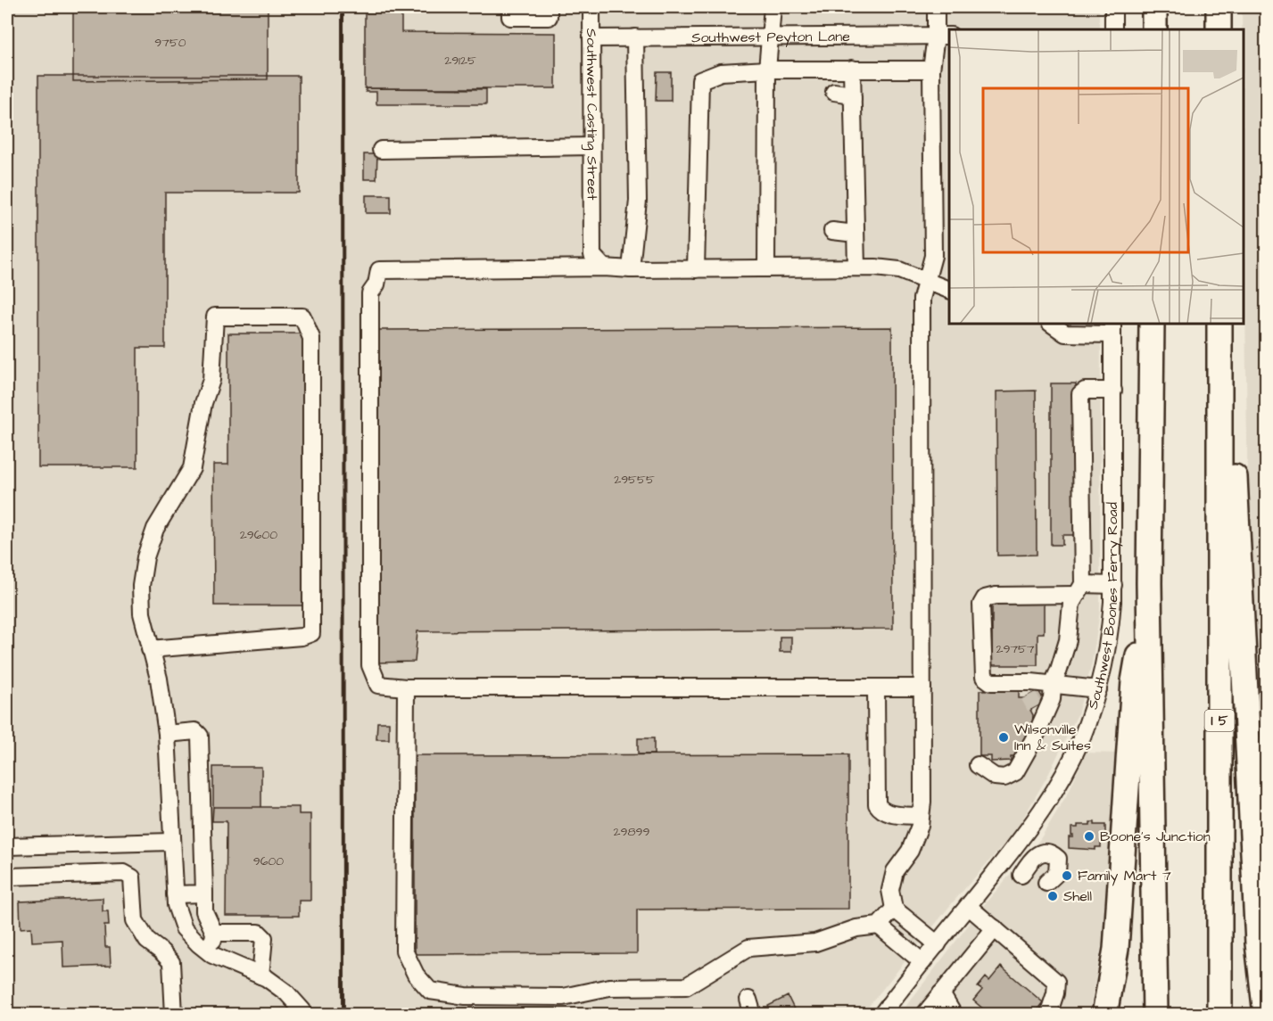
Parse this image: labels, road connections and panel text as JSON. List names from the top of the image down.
{
  "streets": {
    "highway": ["I 5"],
    "street": ["Southwest Peyton Lane", "Southwest Casting Street", "Southwest Boones Ferry Road"]
  },
  "crossings": [
    ["Southwest Peyton Lane", "Southwest Casting Street"]
  ],
  "places": [
    "Wilsonville Inn & Suites",
    "Boone's Junction",
    "Family Mart 7",
    "Shell"
  ],
  "house_numbers": [
    "9750",
    "29125",
    "29555",
    "29600",
    "29757",
    "29899",
    "9600"
  ]
}
